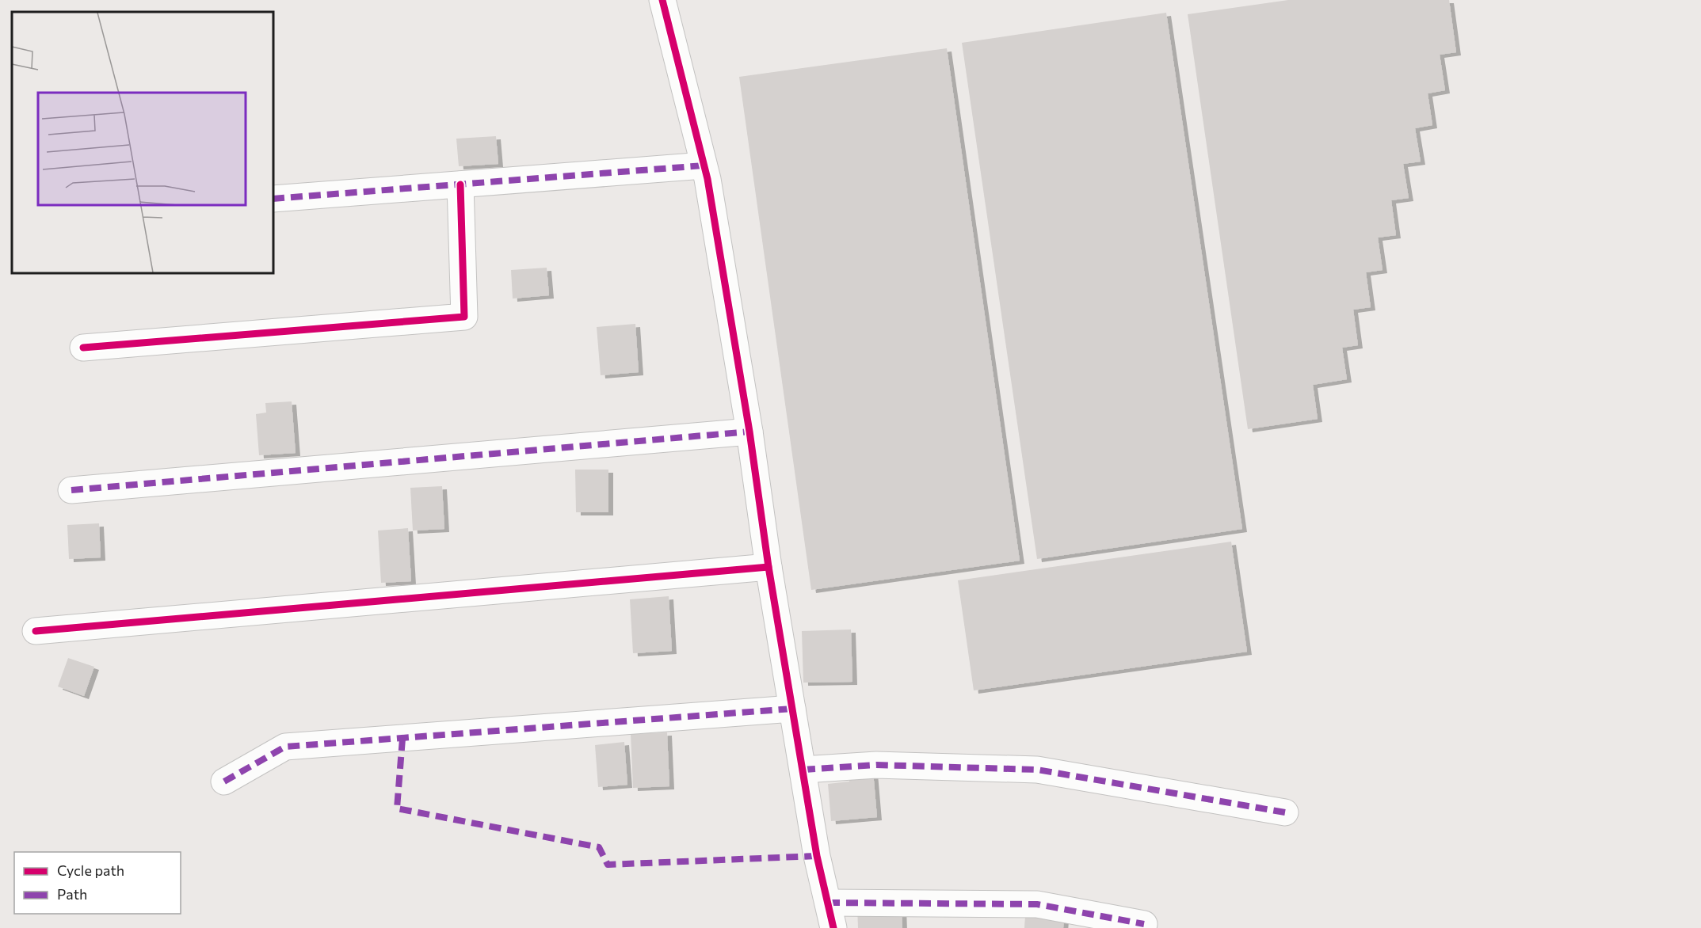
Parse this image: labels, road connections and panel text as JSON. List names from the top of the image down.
{
  "legend": ["Cycle path", "Path"]
}
